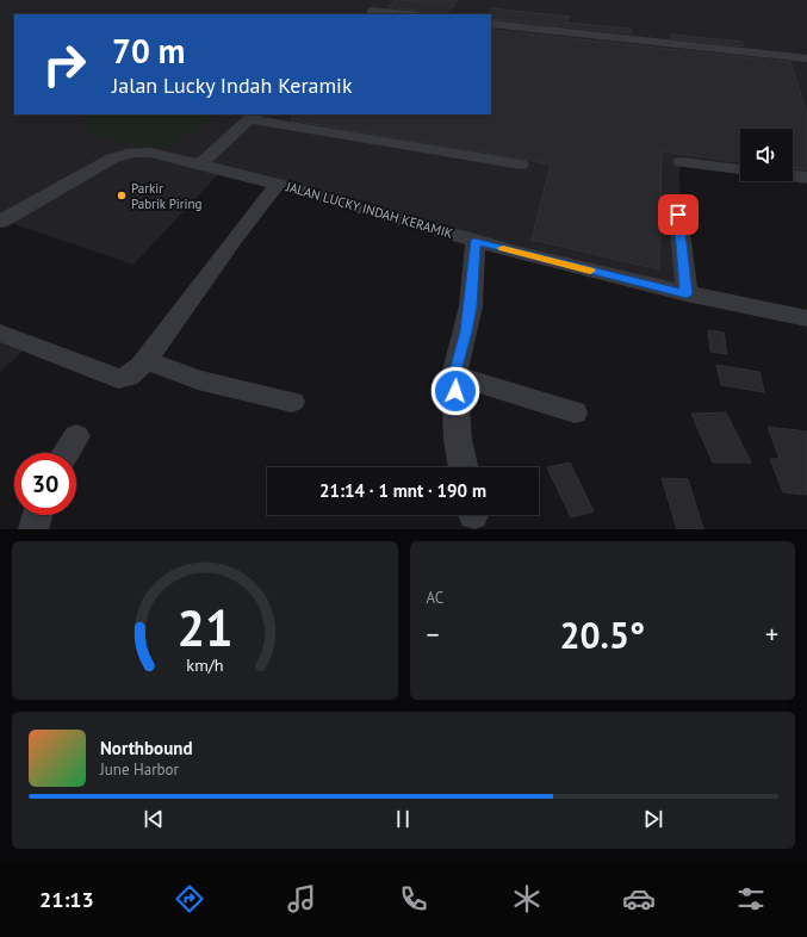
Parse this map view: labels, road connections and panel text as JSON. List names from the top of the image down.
{
  "streets": {
    "street": ["JALAN LUCKY INDAH KERAMIK"]
  },
  "places": ["Parkir Pabrik Piring"],
  "page": {
    "turn": ["70 m", "Jalan Lucky Indah Keramik"],
    "limit": "30",
    "trip": "21:14 · 1 mnt · 190 m",
    "tile": "AC",
    "heat": ["−", "20.5°", "+"],
    "song": ["Northbound", "June Harbor"],
    "tabs": "21:13",
    "gauge": ["21", "km/h"]
  }
}
